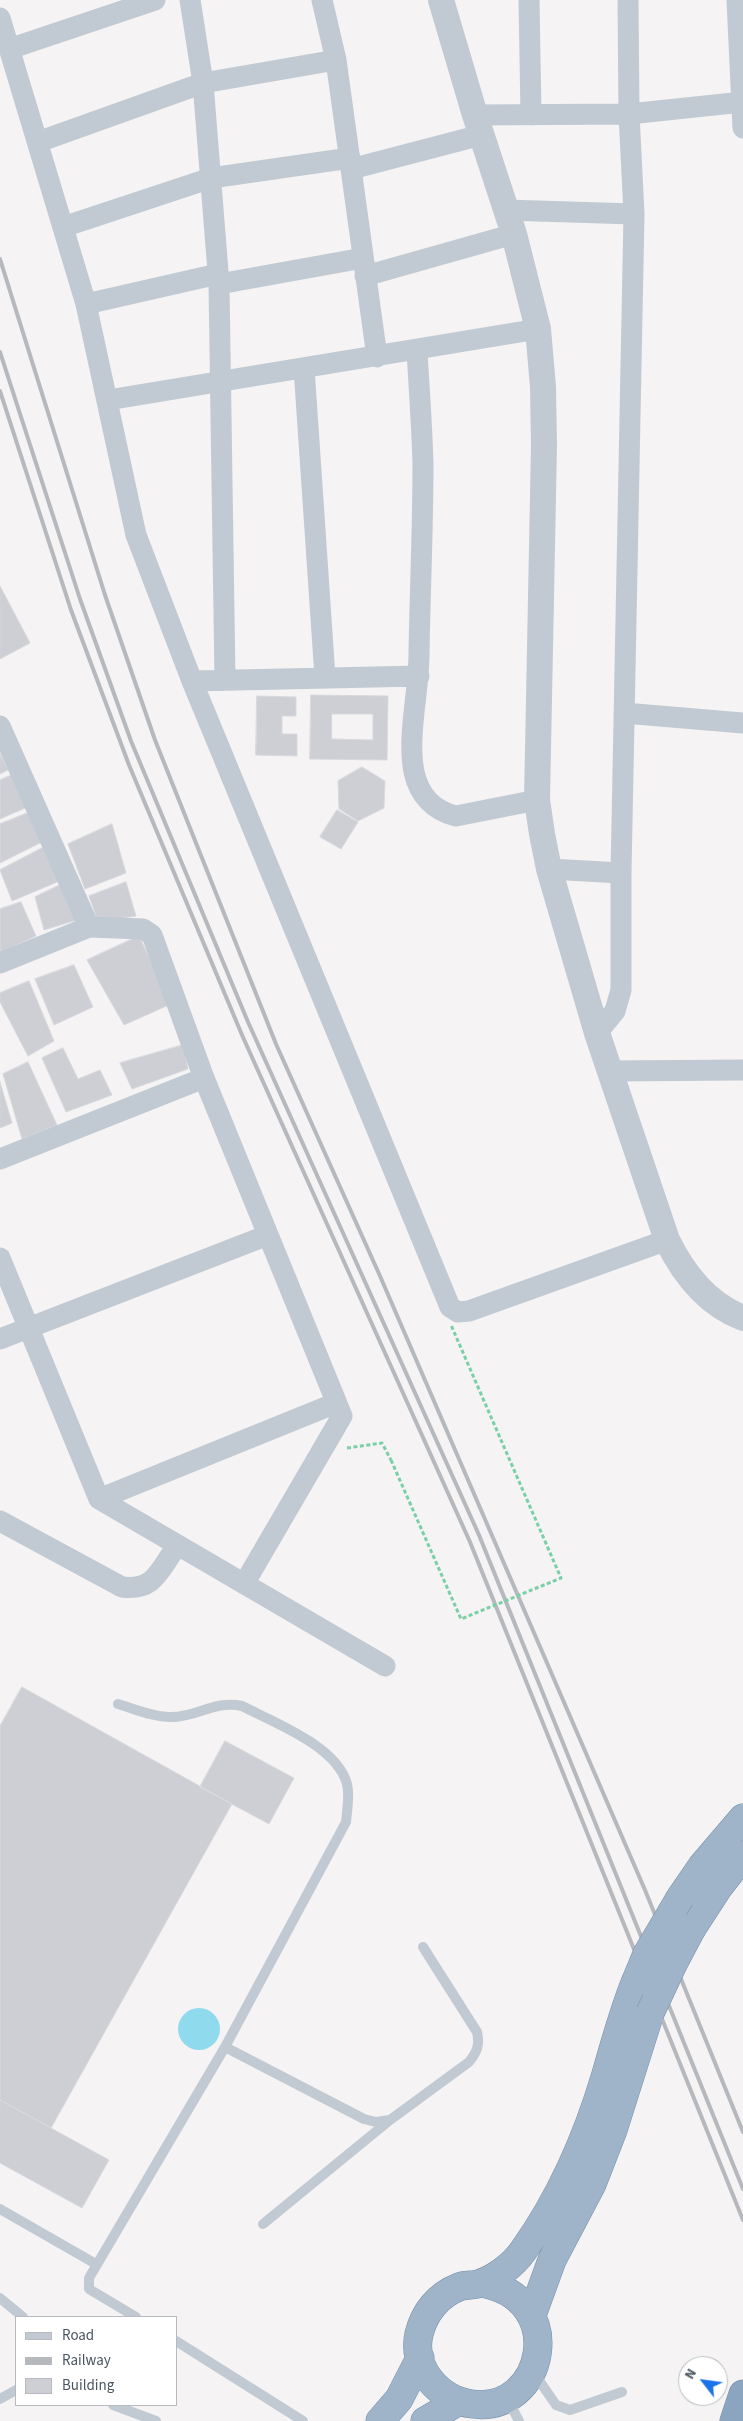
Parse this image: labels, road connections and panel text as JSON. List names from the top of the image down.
{
  "legend": ["Road", "Railway", "Building"],
  "north": "top left"
}
